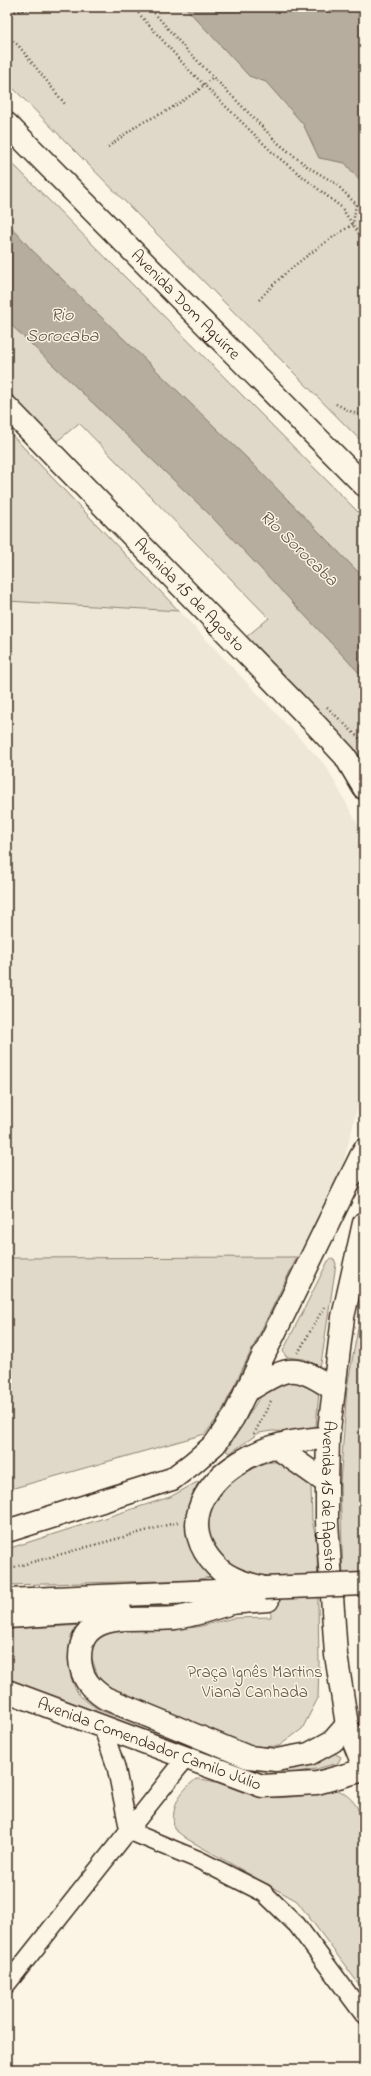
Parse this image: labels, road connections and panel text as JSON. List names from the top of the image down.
{
  "streets": {
    "main road": ["Avenida Dom Aguirre", "Avenida 15 de Agosto", "Avenida Comendador Camilo Júlio"]
  },
  "crossings": [
    ["Avenida 15 de Agosto", "Avenida Comendador Camilo Júlio"]
  ],
  "water": ["Rio Sorocaba"],
  "parks": ["Praça Ignês Martins Viana Canhada"]
}
